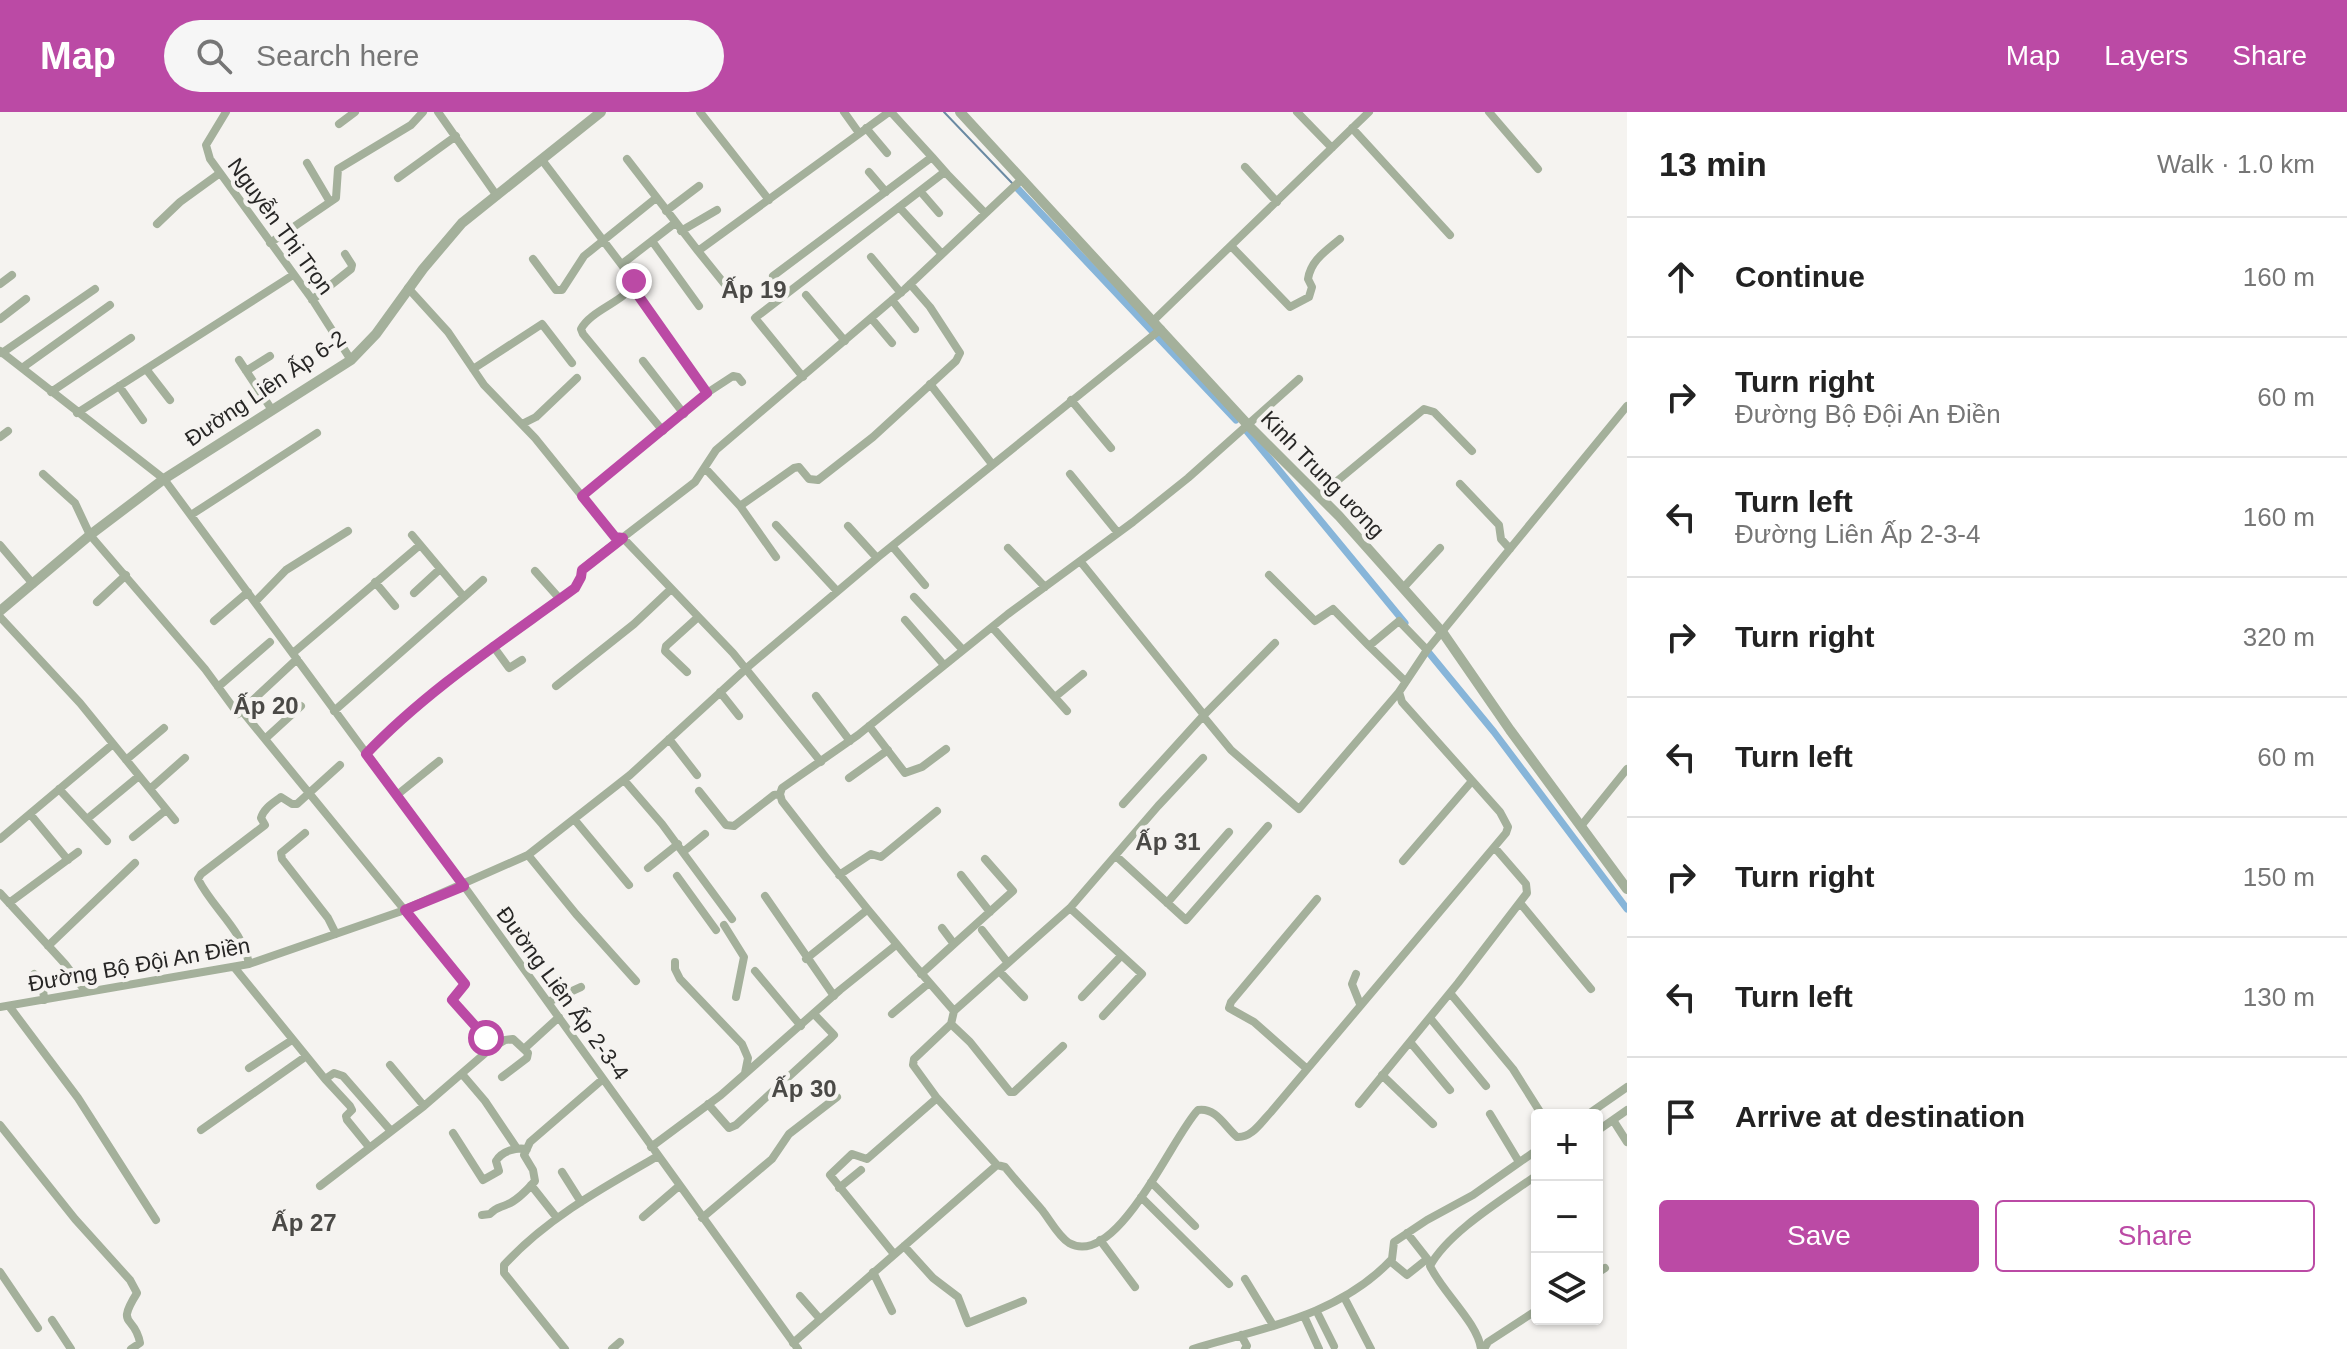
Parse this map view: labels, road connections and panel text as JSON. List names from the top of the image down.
{
  "streets": {
    "street": [
      "Nguyễn Thị Trọn",
      "Đường Liên Ấp 6-2",
      "Kinh Trung ương",
      "Đường Bộ Đội An Điền",
      "Đường Liên Ấp 2-3-4"
    ]
  },
  "crossings": [
    ["Nguyễn Thị Trọn", "Đường Liên Ấp 6-2"],
    ["Đường Liên Ấp 6-2", "Đường Liên Ấp 2-3-4"],
    ["Kinh Trung ương", "Đường Bộ Đội An Điền"],
    ["Đường Bộ Đội An Điền", "Đường Liên Ấp 2-3-4"]
  ],
  "districts": [
    "Ấp 19",
    "Ấp 20",
    "Ấp 31",
    "Ấp 30",
    "Ấp 27"
  ],
  "page": {
    "header": "Map",
    "search": "Search here",
    "nav": ["Map", "Layers", "Share"],
    "heading": ["13 min", "Walk · 1.0 km"],
    "list": [
      ["Continue", "160 m"],
      ["Turn right", "Đường Bộ Đội An Điền", "60 m"],
      ["Turn left", "Đường Liên Ấp 2-3-4", "160 m"],
      ["Turn right", "320 m"],
      ["Turn left", "60 m"],
      ["Turn right", "150 m"],
      ["Turn left", "130 m"],
      "Arrive at destination"
    ],
    "map_buttons": ["+", "−"],
    "buttons": ["Save", "Share"]
  }
}
